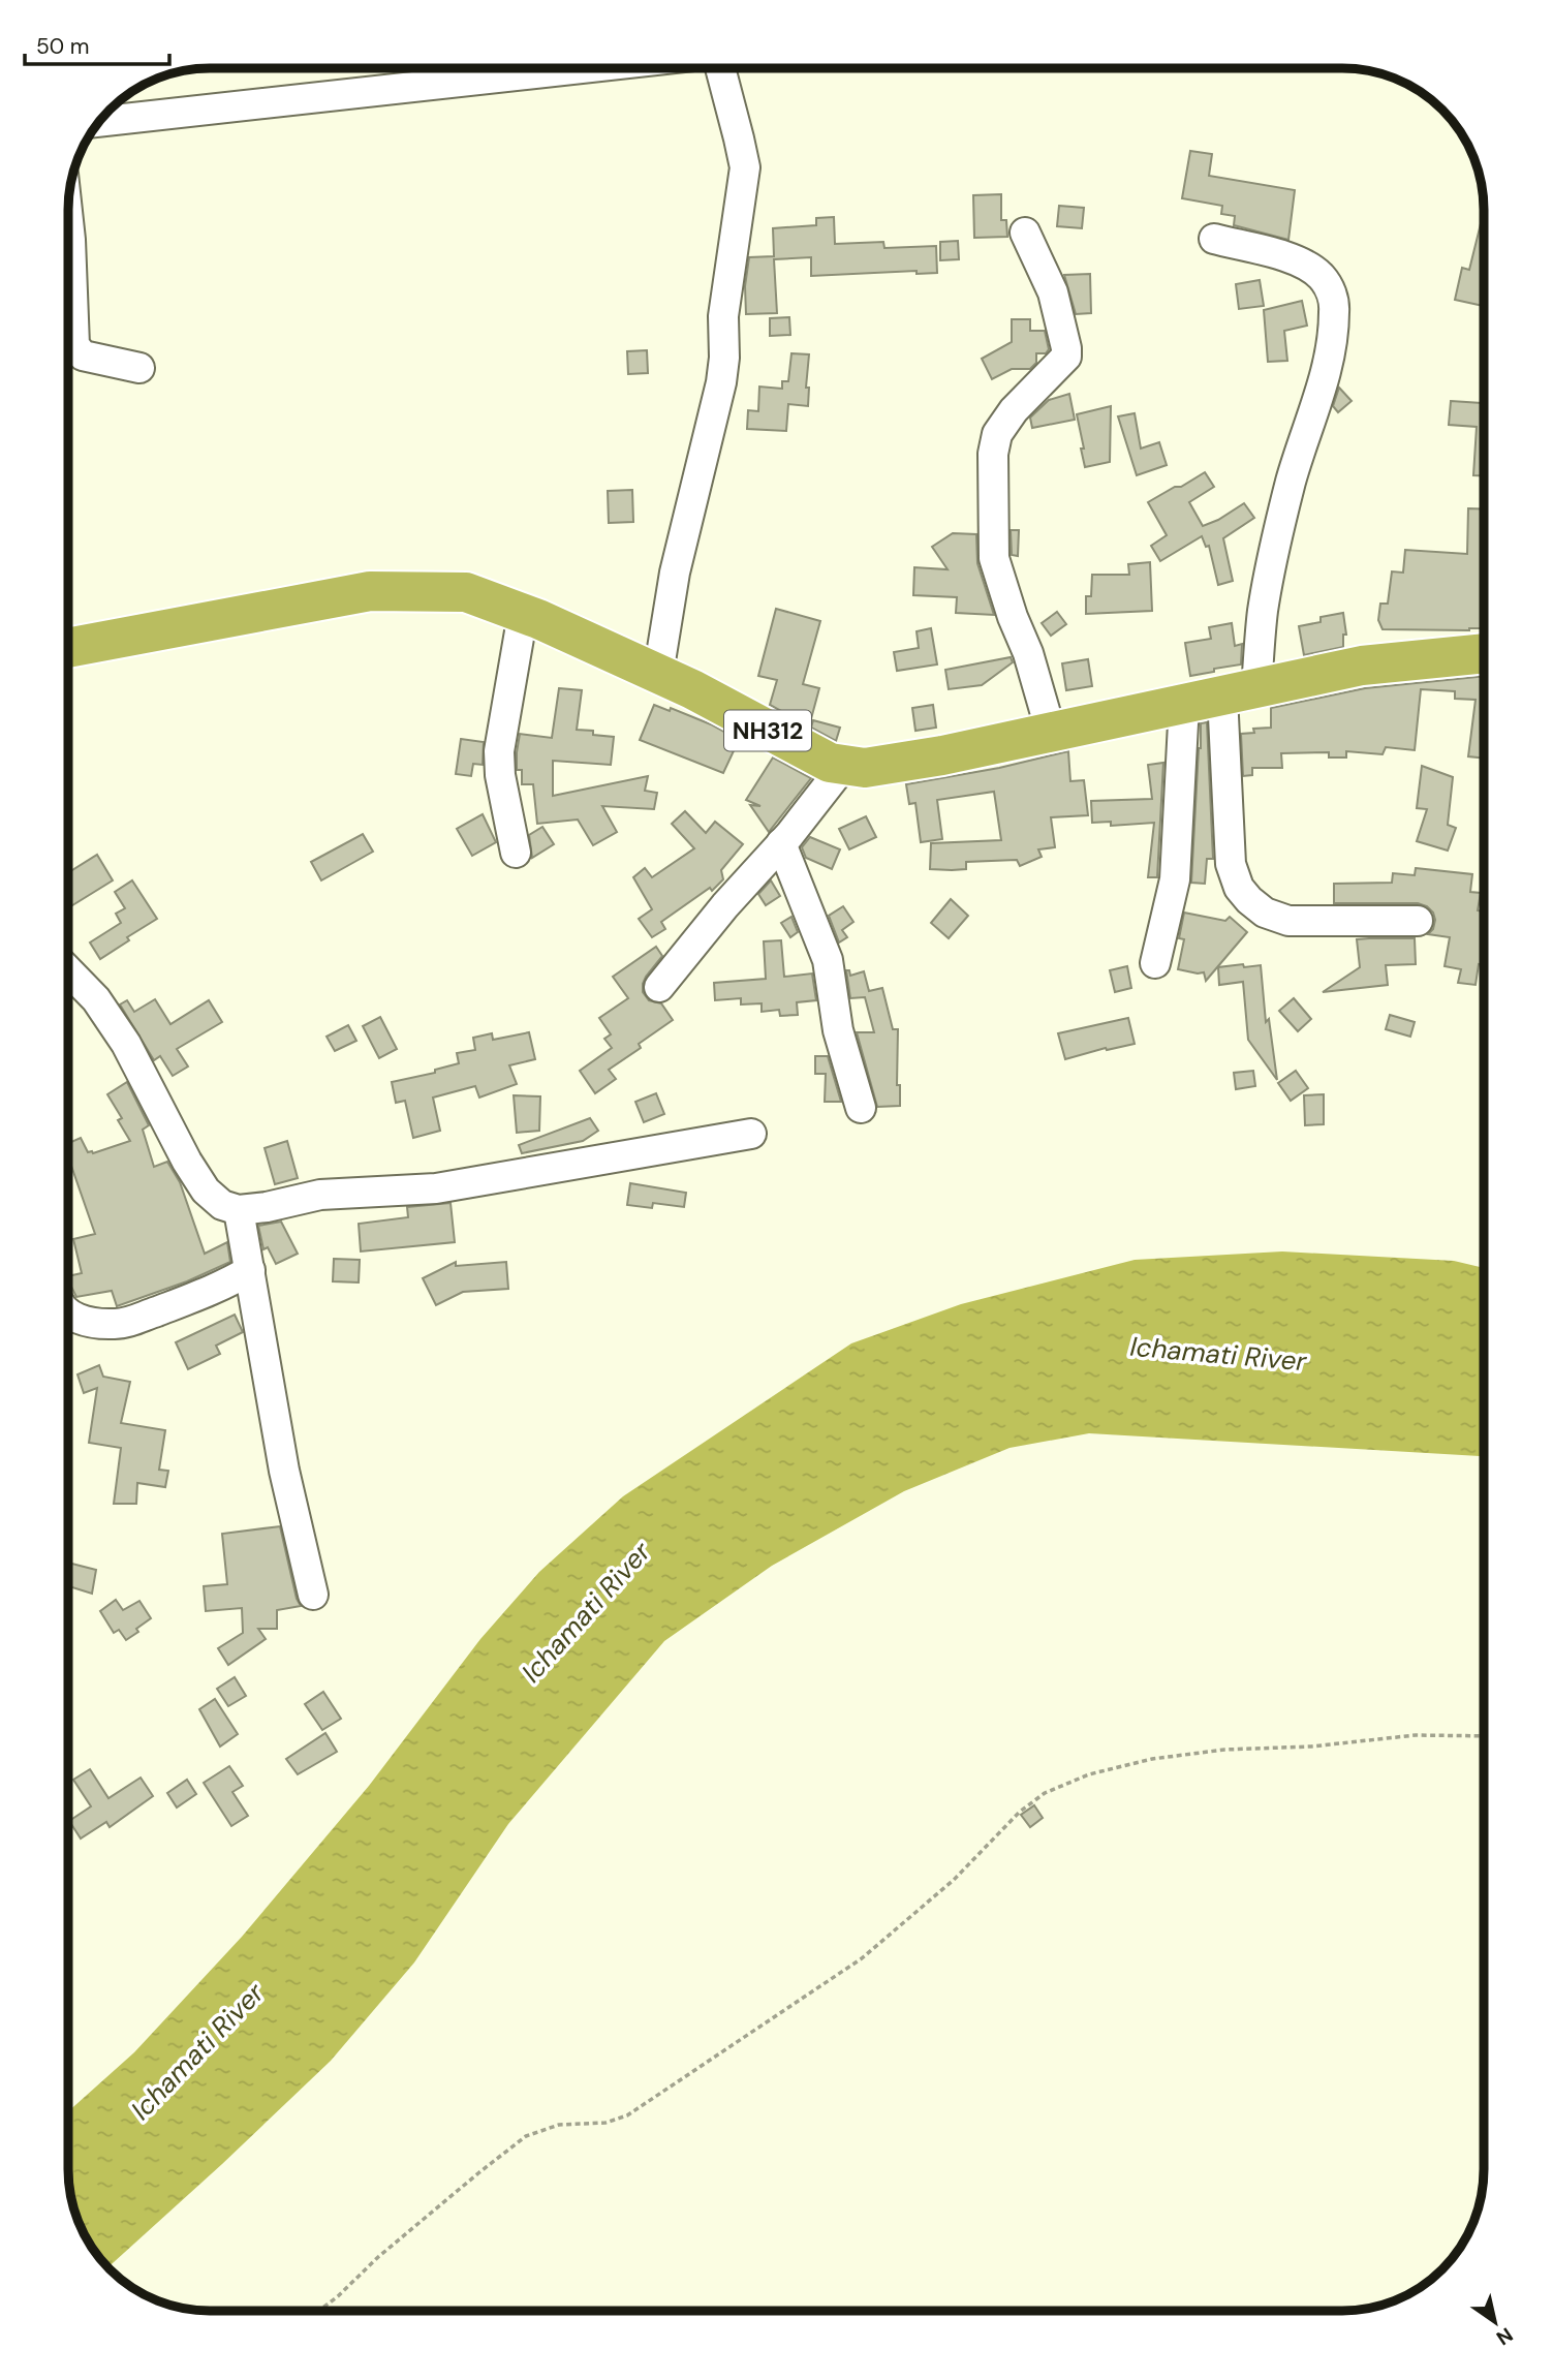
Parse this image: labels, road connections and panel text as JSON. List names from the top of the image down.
{
  "streets": {
    "highway": ["NH312"]
  },
  "water": ["Ichamati River"],
  "scale_bar": "50 m",
  "north": "bottom right"
}
